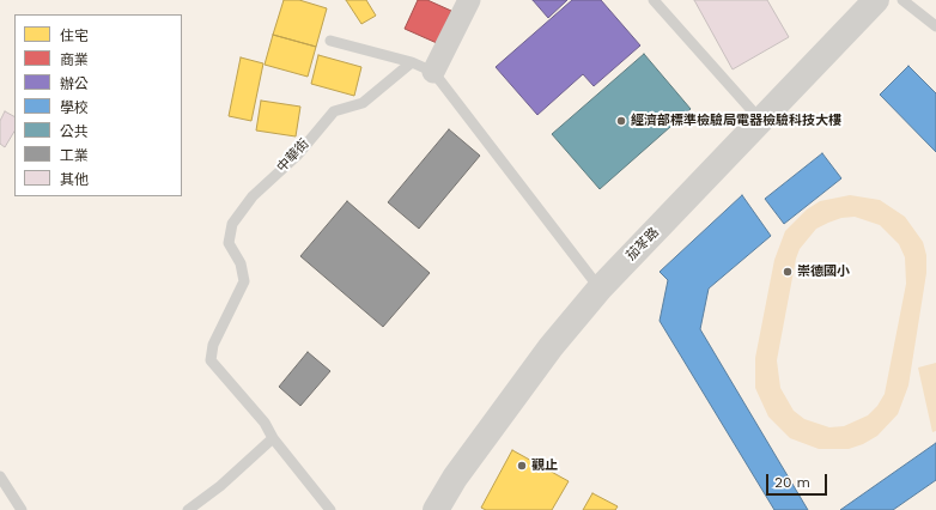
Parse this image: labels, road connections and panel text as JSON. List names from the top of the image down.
{
  "streets": {
    "street": ["茄苳路"],
    "lane": ["中華街"]
  },
  "places": ["經濟部標準檢驗局電器檢驗科技大樓", "崇德國小", "觀止"],
  "legend": [
    "住宅",
    "商業",
    "辦公",
    "學校",
    "公共",
    "工業",
    "其他"
  ],
  "scale_bar": "20 m"
}
